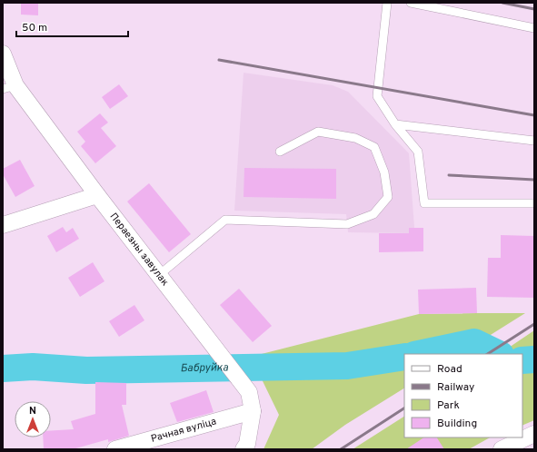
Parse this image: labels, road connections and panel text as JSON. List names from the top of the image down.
{
  "streets": {
    "street": ["Пераезны завулак", "Рачная вуліца"]
  },
  "crossings": [
    ["Пераезны завулак", "Рачная вуліца"]
  ],
  "water": ["Бабруйка"],
  "legend": [
    "Road",
    "Railway",
    "Park",
    "Building"
  ],
  "scale_bar": "50 m",
  "north": "top"
}
